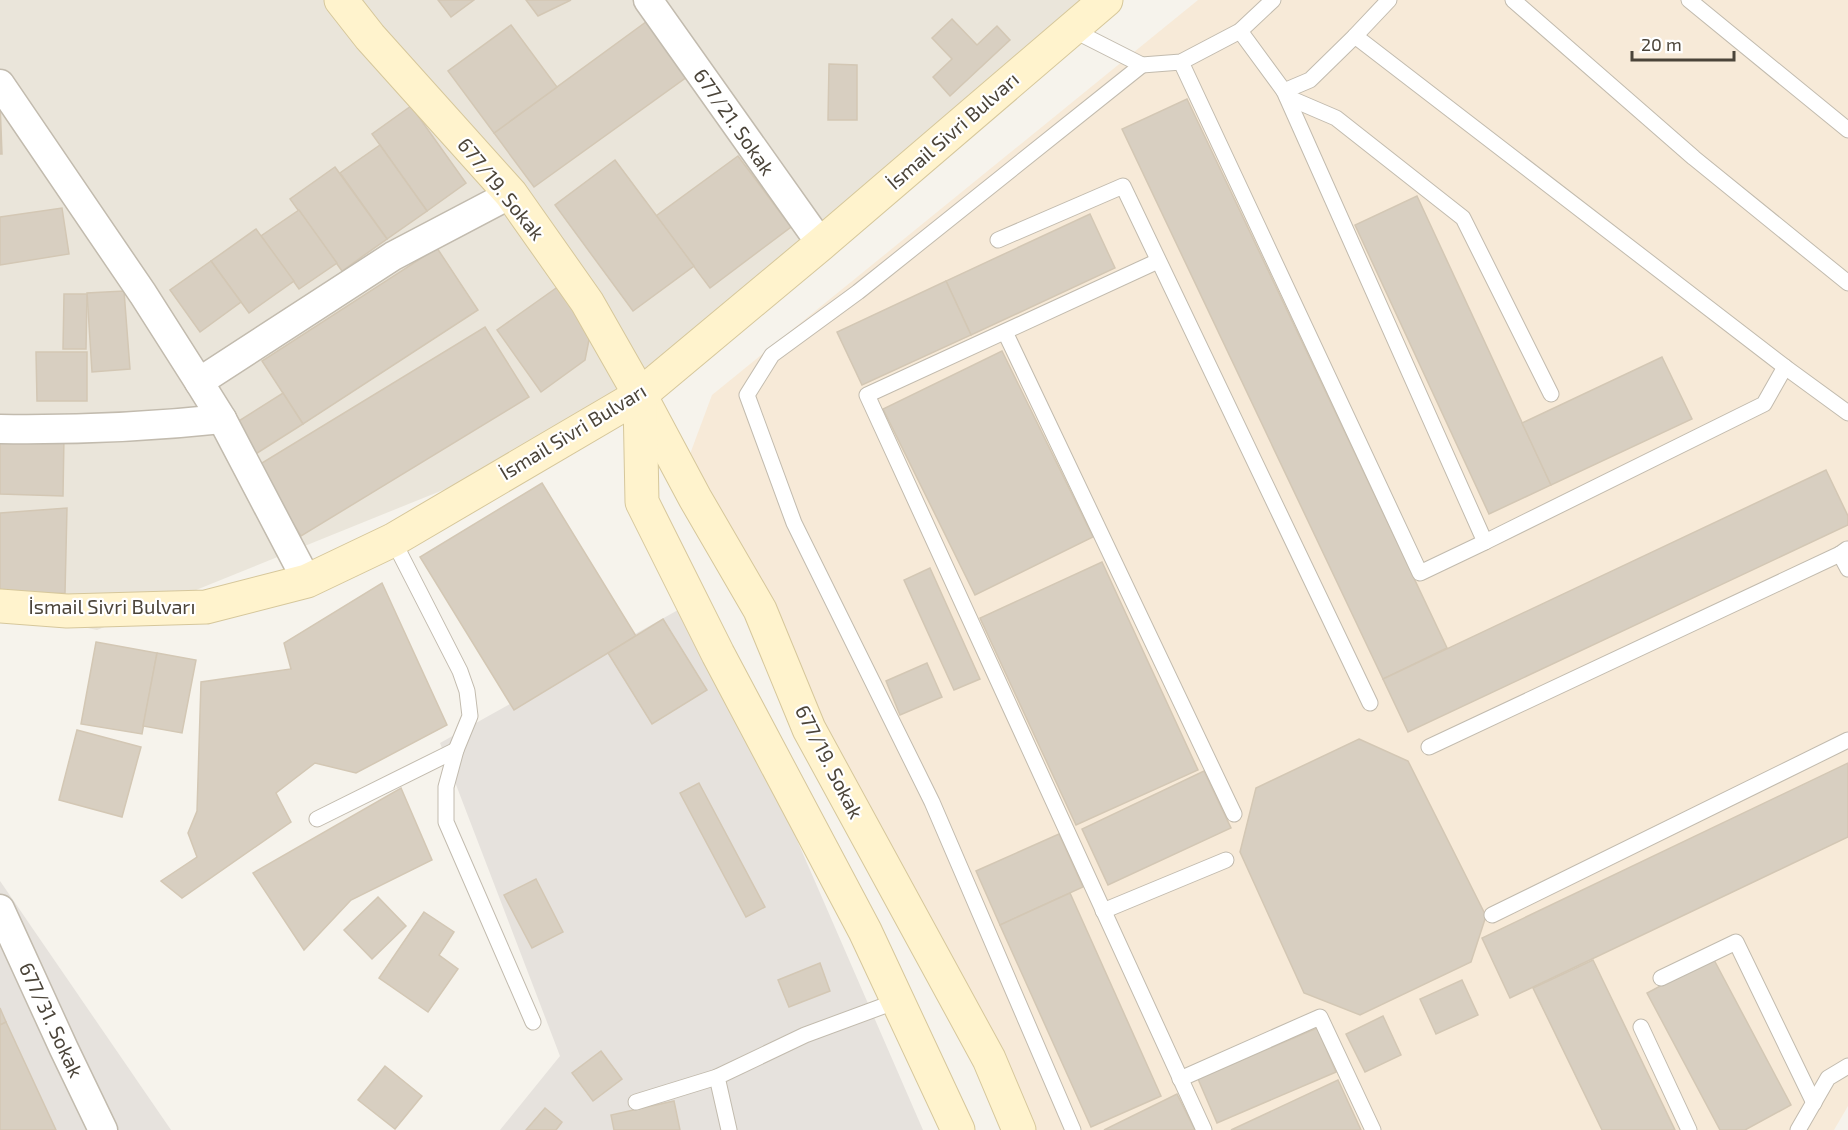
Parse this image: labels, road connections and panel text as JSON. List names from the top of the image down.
{
  "streets": {
    "main road": ["İsmail Sivri Bulvarı", "677/19. Sokak"],
    "street": ["677/21. Sokak", "677/31. Sokak"]
  },
  "crossings": [
    ["677/21. Sokak", "İsmail Sivri Bulvarı"],
    ["İsmail Sivri Bulvarı", "677/19. Sokak"]
  ],
  "scale_bar": "20 m"
}
